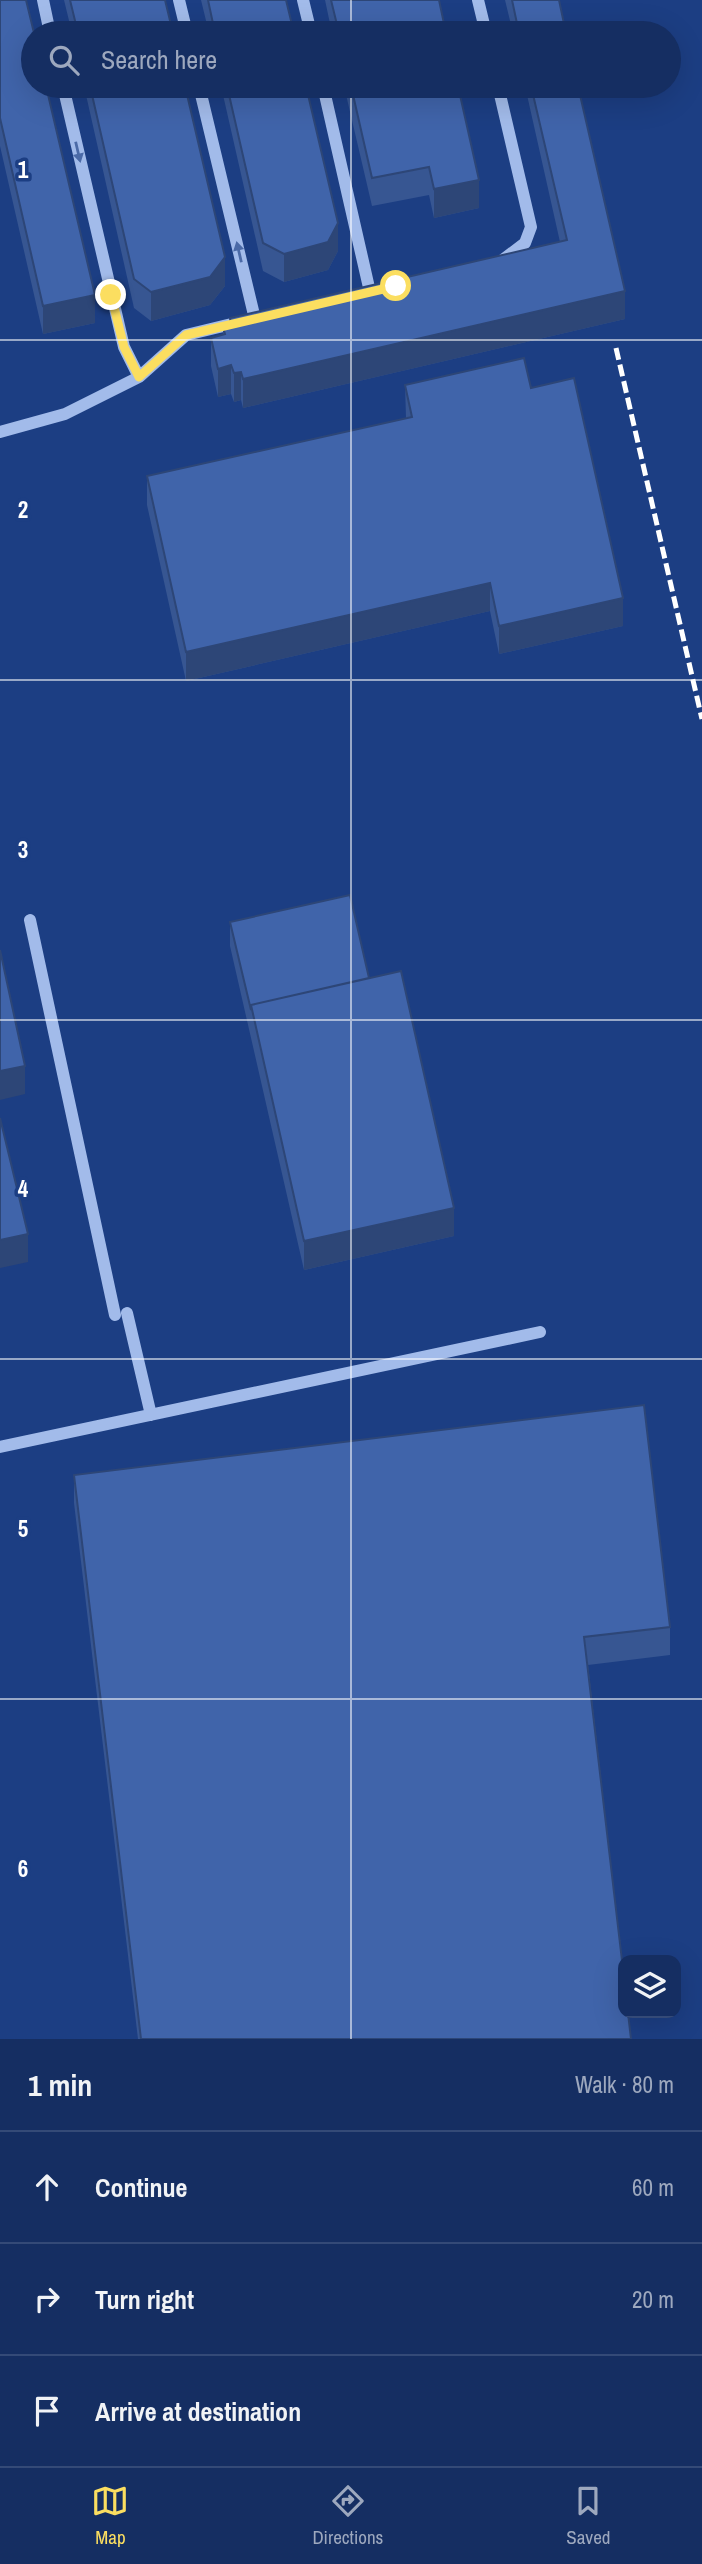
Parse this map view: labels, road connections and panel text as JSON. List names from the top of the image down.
{
  "page": {
    "search": "Search here",
    "heading": ["1 min", "Walk · 80 m"],
    "list": [
      ["Continue", "60 m"],
      ["Turn right", "20 m"],
      "Arrive at destination"
    ],
    "nav": ["Map", "Directions", "Saved"]
  },
  "grid": {
    "rows": [
      "1",
      "2",
      "3",
      "4",
      "5",
      "6"
    ]
  }
}
